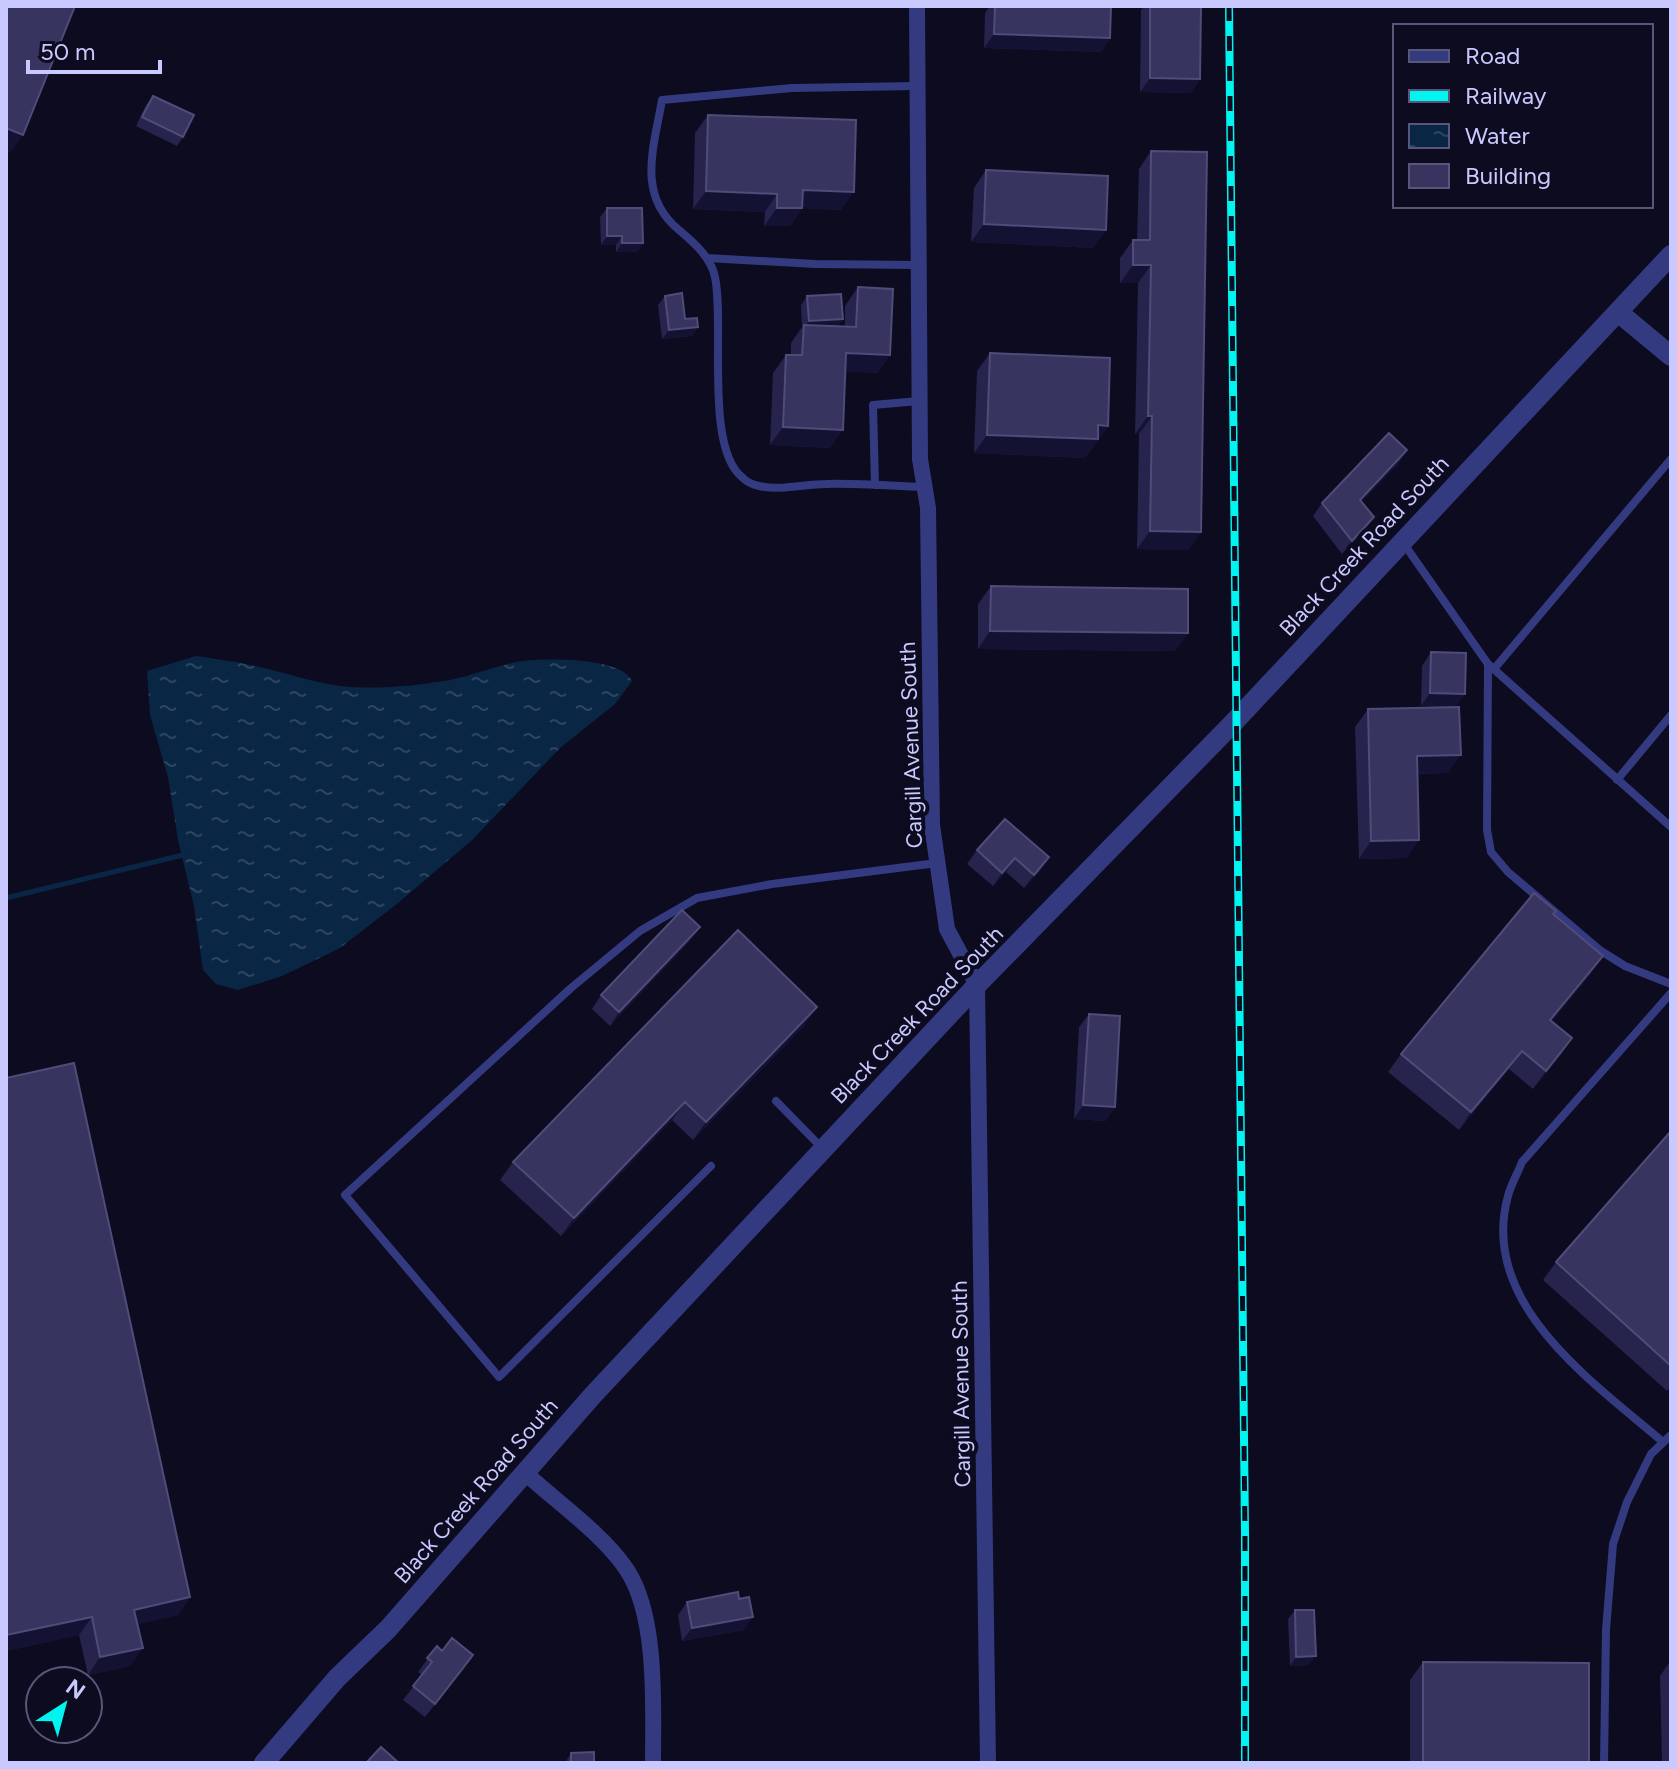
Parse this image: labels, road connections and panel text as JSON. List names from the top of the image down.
{
  "streets": {
    "street": ["Black Creek Road South", "Cargill Avenue South"]
  },
  "crossings": [
    ["Black Creek Road South", "Cargill Avenue South"]
  ],
  "legend": [
    "Road",
    "Railway",
    "Water",
    "Building"
  ],
  "scale_bar": "50 m",
  "north": "top right"
}
